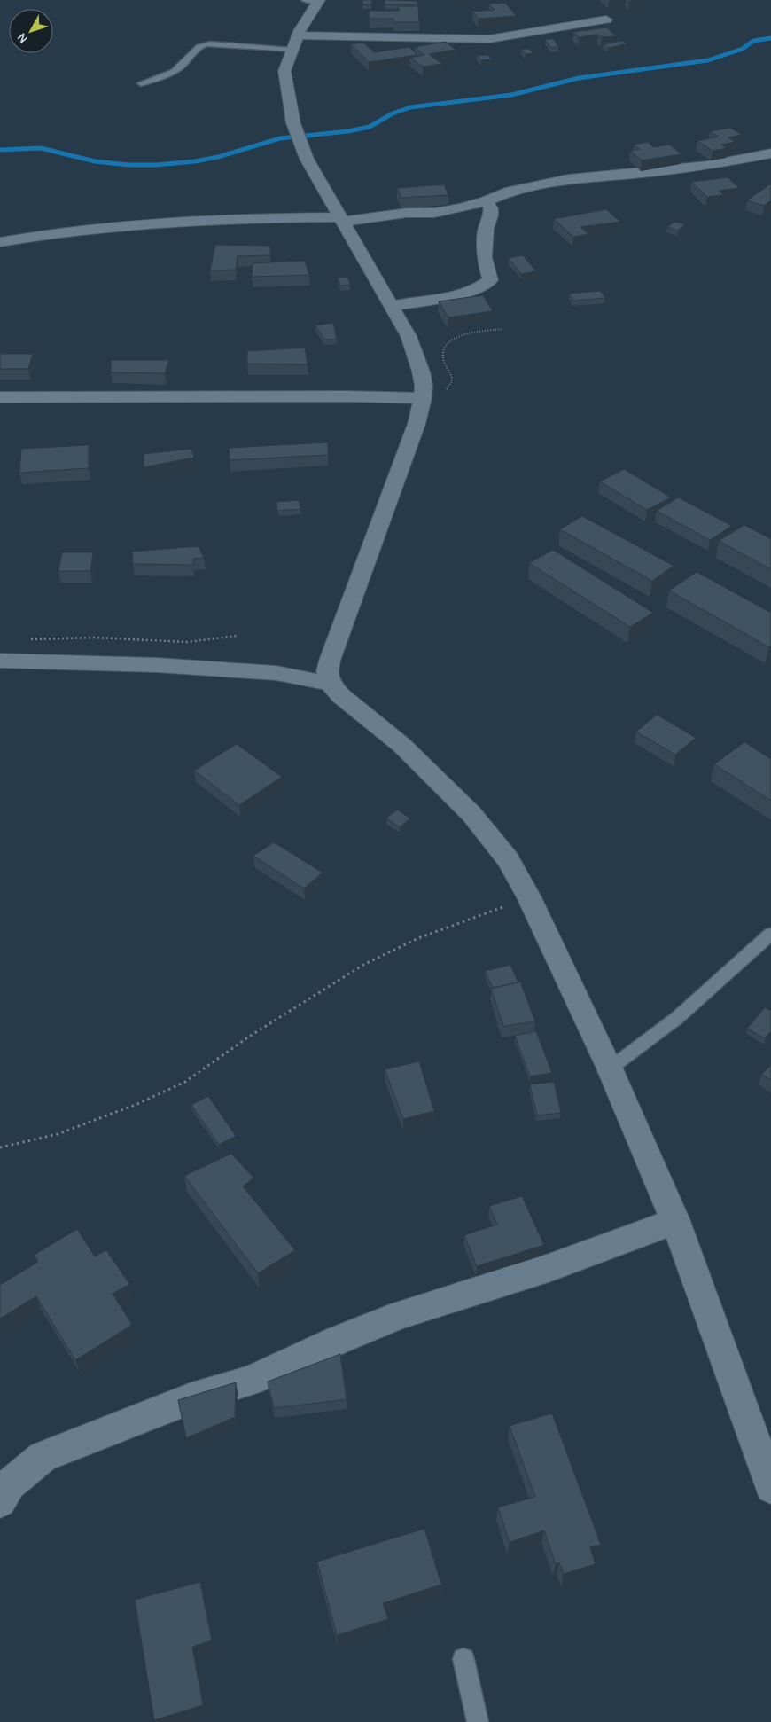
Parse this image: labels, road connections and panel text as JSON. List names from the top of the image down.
{
  "north": "bottom left"
}
